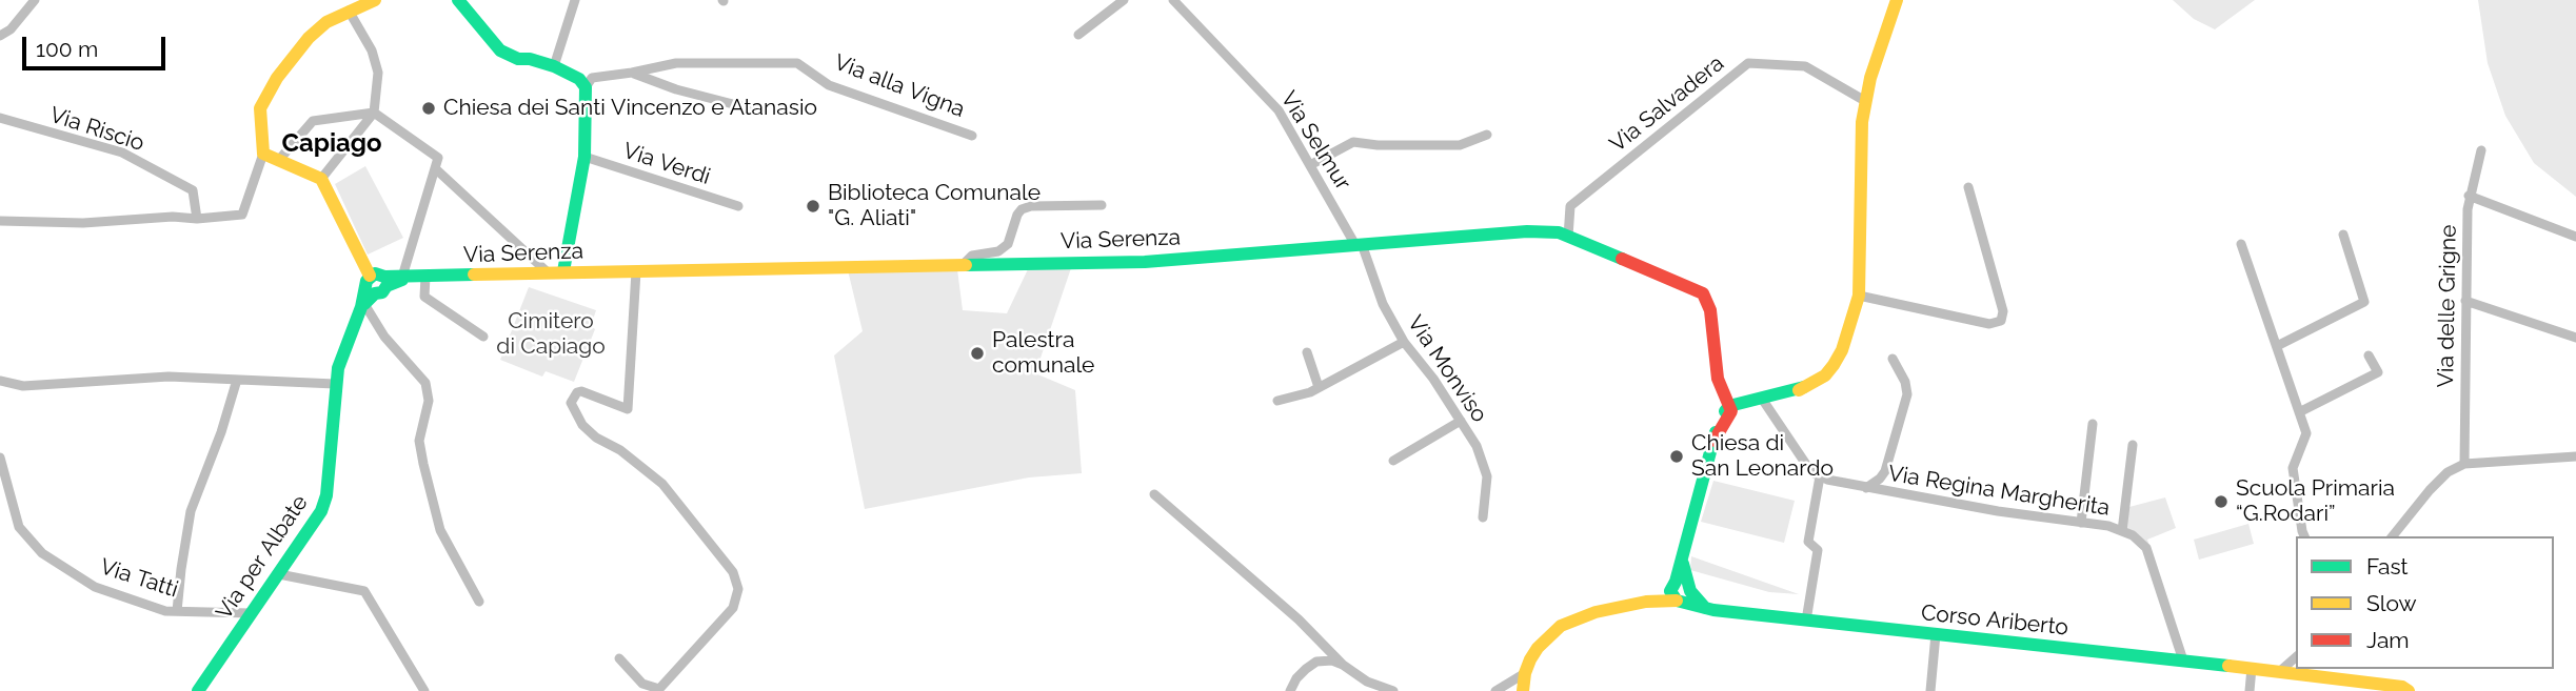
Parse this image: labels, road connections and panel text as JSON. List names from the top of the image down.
{
  "streets": {
    "street": [
      "Via alla Vigna",
      "Via Salvadera",
      "Via Riscio",
      "Via Selmur",
      "Via Verdi",
      "Via Serenza",
      "Via delle Grigne",
      "Via Monviso",
      "Via Regina Margherita",
      "Via per Albate",
      "Via Tatti",
      "Corso Ariberto"
    ]
  },
  "crossings": [
    ["Via Salvadera", "Via Serenza"],
    ["Via Selmur", "Via Serenza"],
    ["Via Selmur", "Via Monviso"],
    ["Via Serenza", "Via Monviso"],
    ["Via Serenza", "Via per Albate"],
    ["Via Regina Margherita", "Corso Ariberto"],
    ["Via per Albate", "Via Tatti"]
  ],
  "districts": ["Capiago"],
  "parks": ["Cimitero di Capiago"],
  "places": [
    "Chiesa dei Santi Vincenzo e Atanasio",
    "Biblioteca Comunale \"G. Aliati\"",
    "Palestra comunale",
    "Chiesa di San Leonardo",
    "Scuola Primaria “G.Rodari”"
  ],
  "legend": ["Fast", "Slow", "Jam"],
  "scale_bar": "100 m"
}
